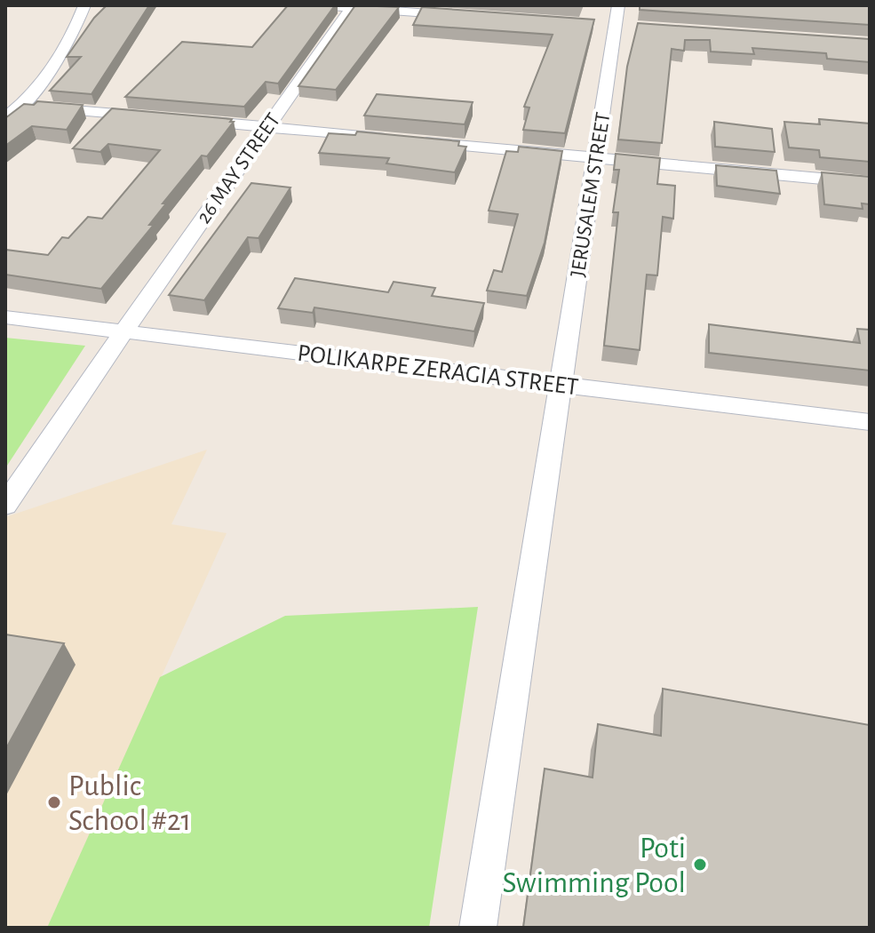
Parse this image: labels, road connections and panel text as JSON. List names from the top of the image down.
{
  "streets": {
    "street": ["26 MAY STREET", "JERUSALEM STREET", "POLIKARPE ZERAGIA STREET"]
  },
  "crossings": [
    ["26 MAY STREET", "POLIKARPE ZERAGIA STREET"],
    ["JERUSALEM STREET", "POLIKARPE ZERAGIA STREET"]
  ],
  "places": ["Public School #21", "Poti Swimming Pool"]
}
